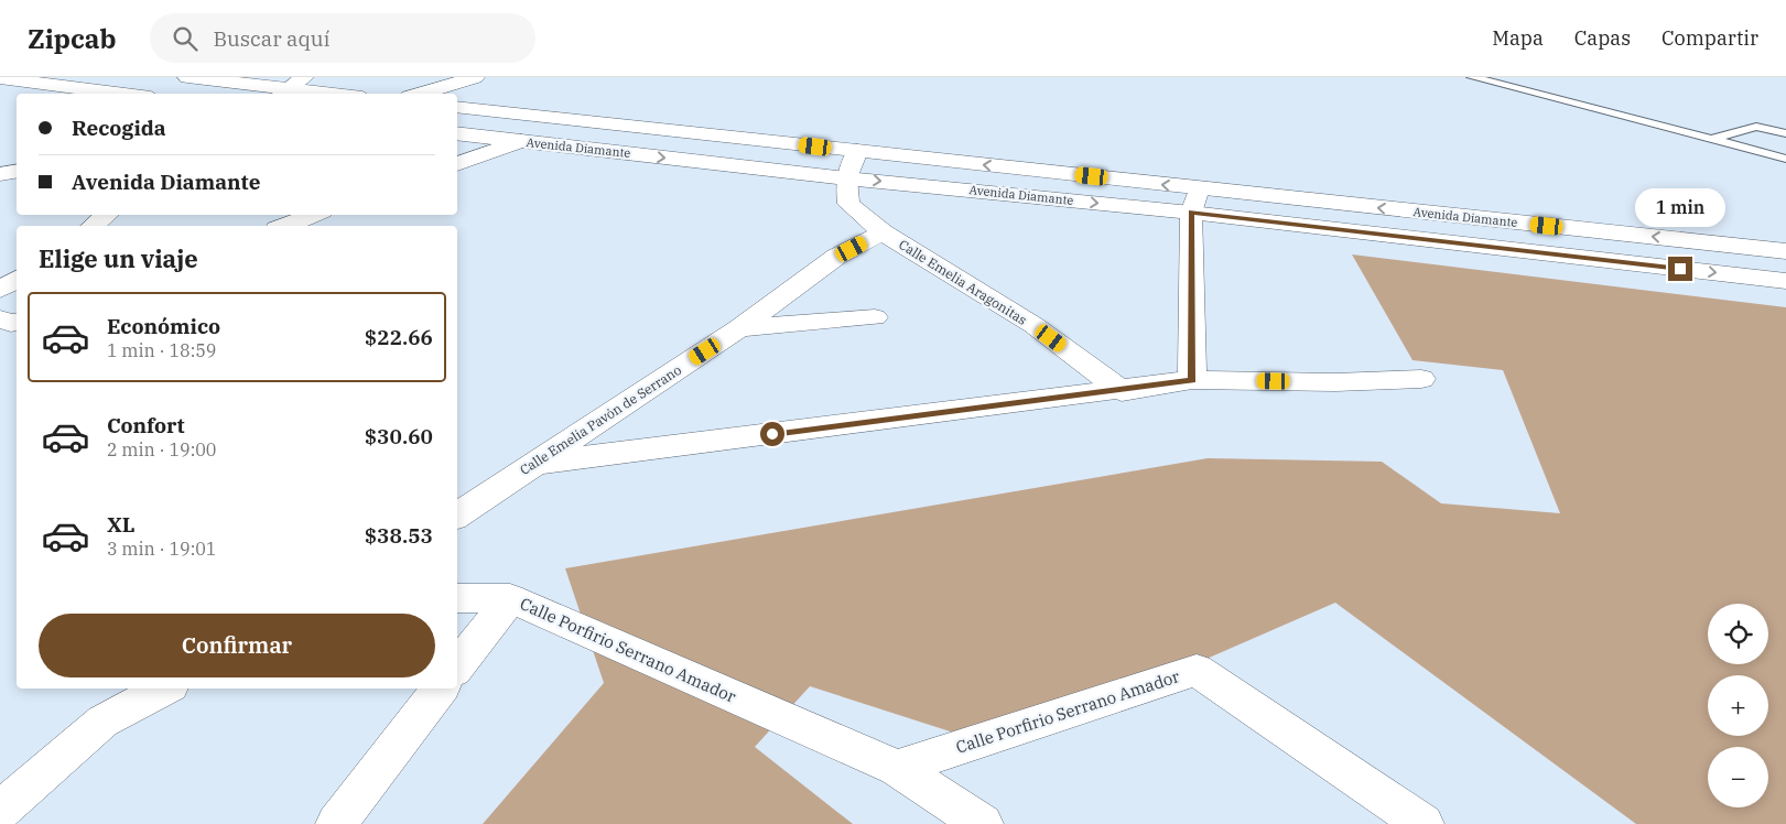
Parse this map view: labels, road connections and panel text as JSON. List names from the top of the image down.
{
  "streets": {
    "street": [
      "Avenida Diamante",
      "Calle Emelia Aragonitas",
      "Calle Emelia Pavón de Serrano",
      "Calle Porfirio Serrano Amador"
    ]
  },
  "crossings": [
    ["Calle Emelia Aragonitas", "Calle Emelia Pavón de Serrano"]
  ],
  "page": {
    "header": "Zipcab",
    "search": "Buscar aquí",
    "nav": ["Mapa", "Capas", "Compartir"],
    "banner": ["Recogida", "Avenida Diamante"],
    "bubble": "1 min",
    "heading": "Elige un viaje",
    "list": [
      {
        "name": "Económico",
        "note": "1 min · 18:59",
        "value": "$22.66"
      },
      {
        "name": "Confort",
        "note": "2 min · 19:00",
        "value": "$30.60"
      },
      {
        "name": "XL",
        "note": "3 min · 19:01",
        "value": "$38.53"
      }
    ],
    "buttons": "Confirmar",
    "map_buttons": ["+", "−"]
  }
}
